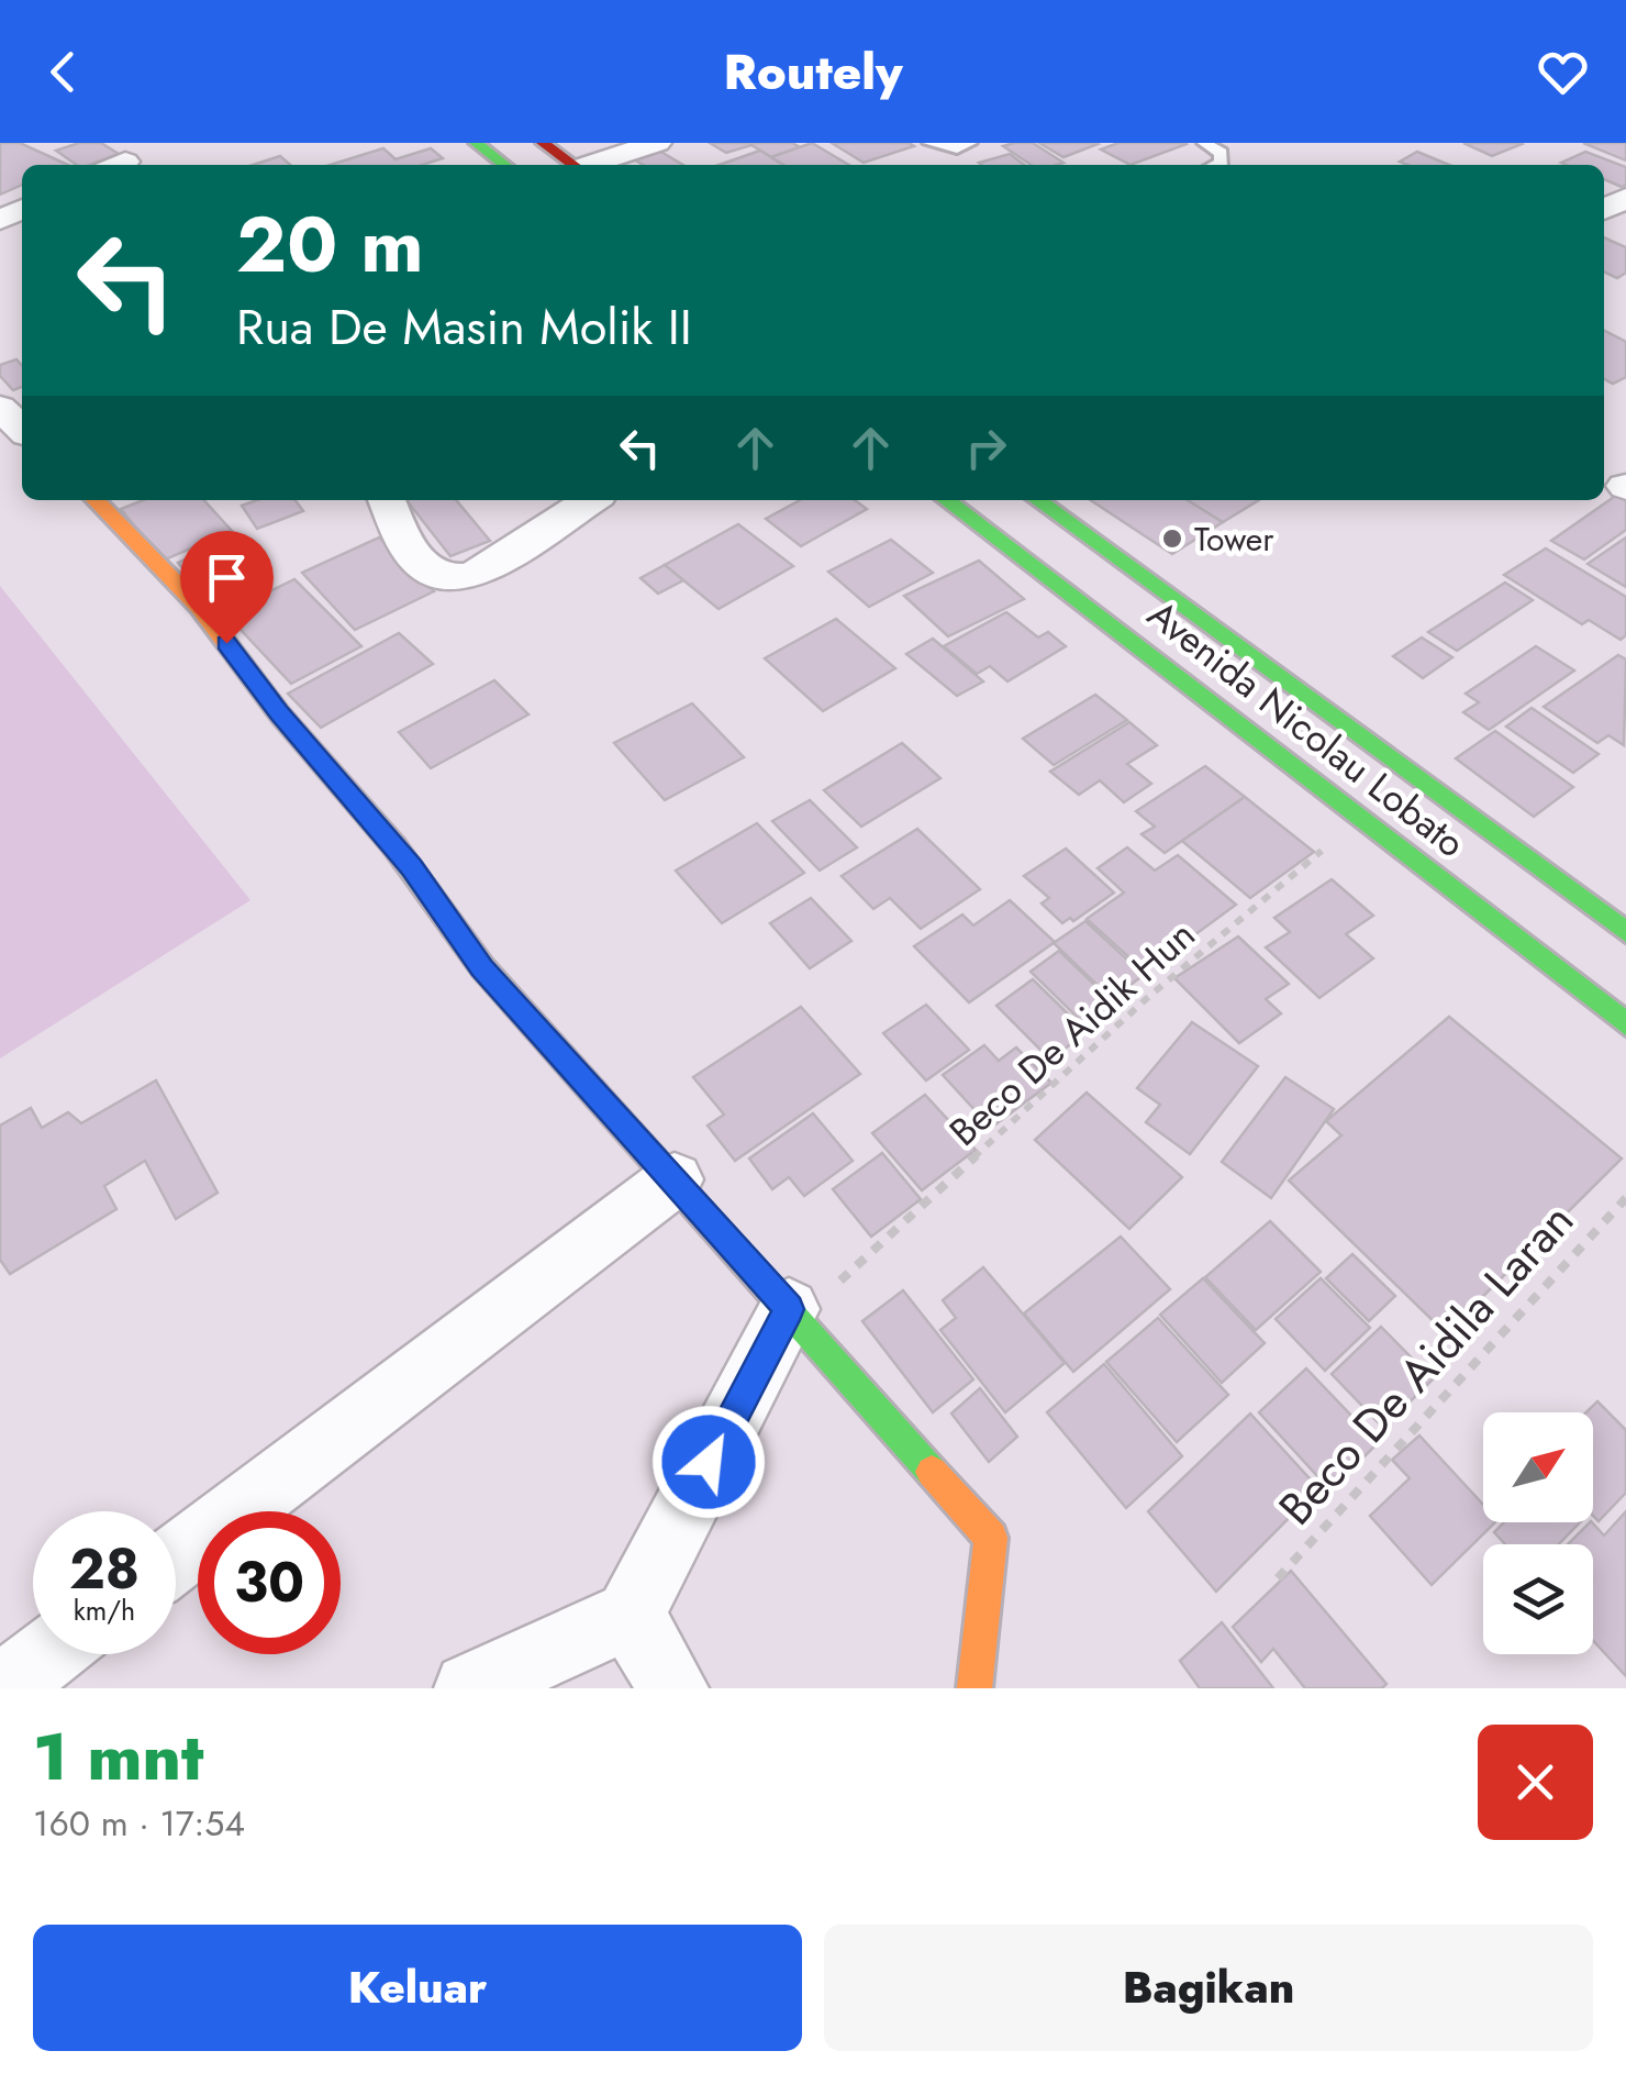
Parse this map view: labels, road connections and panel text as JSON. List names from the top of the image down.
{
  "streets": {
    "main road": ["Avenida Nicolau Lobato"],
    "path": ["Beco De Aidik Hun", "Beco De Aidila Laran"]
  },
  "crossings": [
    ["Avenida Nicolau Lobato", "Beco De Aidik Hun"]
  ],
  "places": ["Tower"],
  "north": "top right",
  "page": {
    "header": "Routely",
    "turn": ["20 m", "Rua De Masin Molik II"],
    "speed": "28 km/h",
    "limit": "30",
    "heading": ["1 mnt", "160 m · 17:54"],
    "buttons": ["Keluar", "Bagikan"]
  }
}
